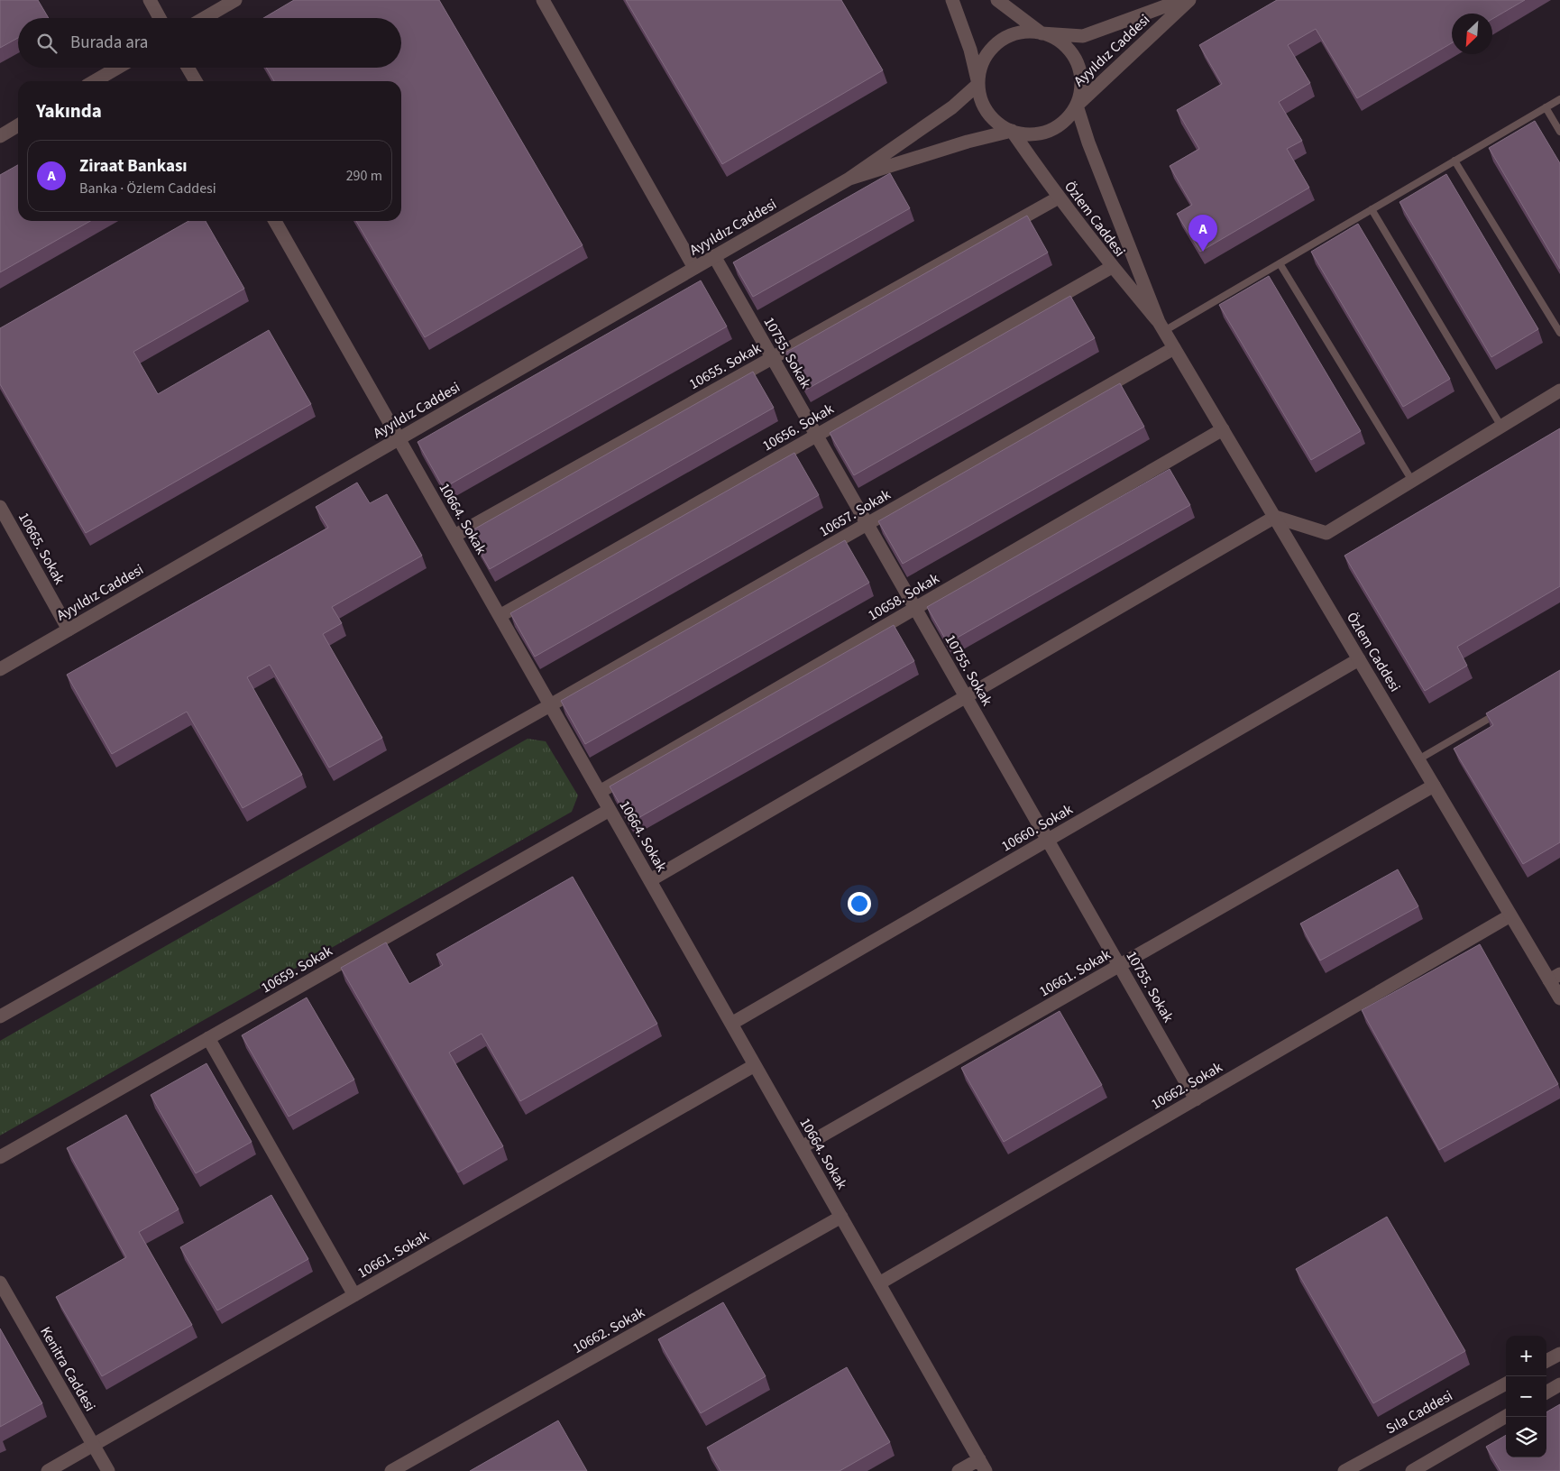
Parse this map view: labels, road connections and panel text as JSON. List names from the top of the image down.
{
  "streets": {
    "street": [
      "Ayyıldız Caddesi",
      "Özlem Caddesi",
      "10755. Sokak",
      "10655. Sokak",
      "10656. Sokak",
      "10657. Sokak",
      "10664. Sokak",
      "10665. Sokak",
      "10658. Sokak",
      "10660. Sokak",
      "10659. Sokak",
      "10661. Sokak",
      "10662. Sokak",
      "Kenitra Caddesi",
      "Sıla Caddesi"
    ]
  },
  "crossings": [
    ["Ayyıldız Caddesi", "Özlem Caddesi"],
    ["Ayyıldız Caddesi", "10755. Sokak"],
    ["Ayyıldız Caddesi", "10664. Sokak"],
    ["Ayyıldız Caddesi", "10665. Sokak"],
    ["Özlem Caddesi", "10655. Sokak"],
    ["Özlem Caddesi", "10656. Sokak"],
    ["Özlem Caddesi", "10657. Sokak"],
    ["Özlem Caddesi", "10658. Sokak"],
    ["Özlem Caddesi", "10660. Sokak"],
    ["Özlem Caddesi", "10661. Sokak"],
    ["Özlem Caddesi", "10662. Sokak"],
    ["10755. Sokak", "10655. Sokak"],
    ["10755. Sokak", "10656. Sokak"],
    ["10755. Sokak", "10657. Sokak"],
    ["10755. Sokak", "10658. Sokak"],
    ["10755. Sokak", "10660. Sokak"],
    ["10755. Sokak", "10661. Sokak"],
    ["10755. Sokak", "10662. Sokak"],
    ["10655. Sokak", "10664. Sokak"],
    ["10656. Sokak", "10664. Sokak"],
    ["10657. Sokak", "10664. Sokak"],
    ["10664. Sokak", "10658. Sokak"],
    ["10664. Sokak", "10660. Sokak"],
    ["10664. Sokak", "10659. Sokak"],
    ["10664. Sokak", "10661. Sokak"],
    ["10664. Sokak", "10662. Sokak"],
    ["10661. Sokak", "Kenitra Caddesi"]
  ],
  "north": "bottom left",
  "page": {
    "search": "Burada ara",
    "heading": "Yakında",
    "list": [
      {
        "mark": "A",
        "name": "Ziraat Bankası",
        "note": "Banka · Özlem Caddesi",
        "value": "290 m"
      }
    ],
    "pins": "A",
    "map_buttons": ["+", "−"]
  }
}
